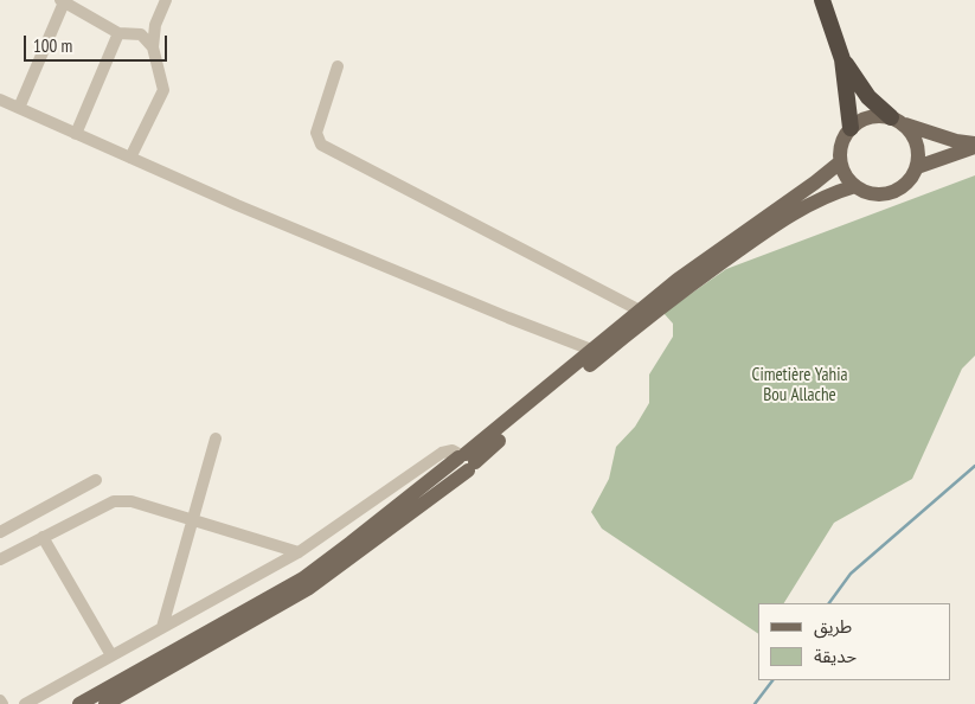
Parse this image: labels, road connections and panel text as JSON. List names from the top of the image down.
{
  "parks": ["Cimetière Yahia Bou Allache"],
  "legend": ["طريق", "حديقة"],
  "scale_bar": "100 m"
}
